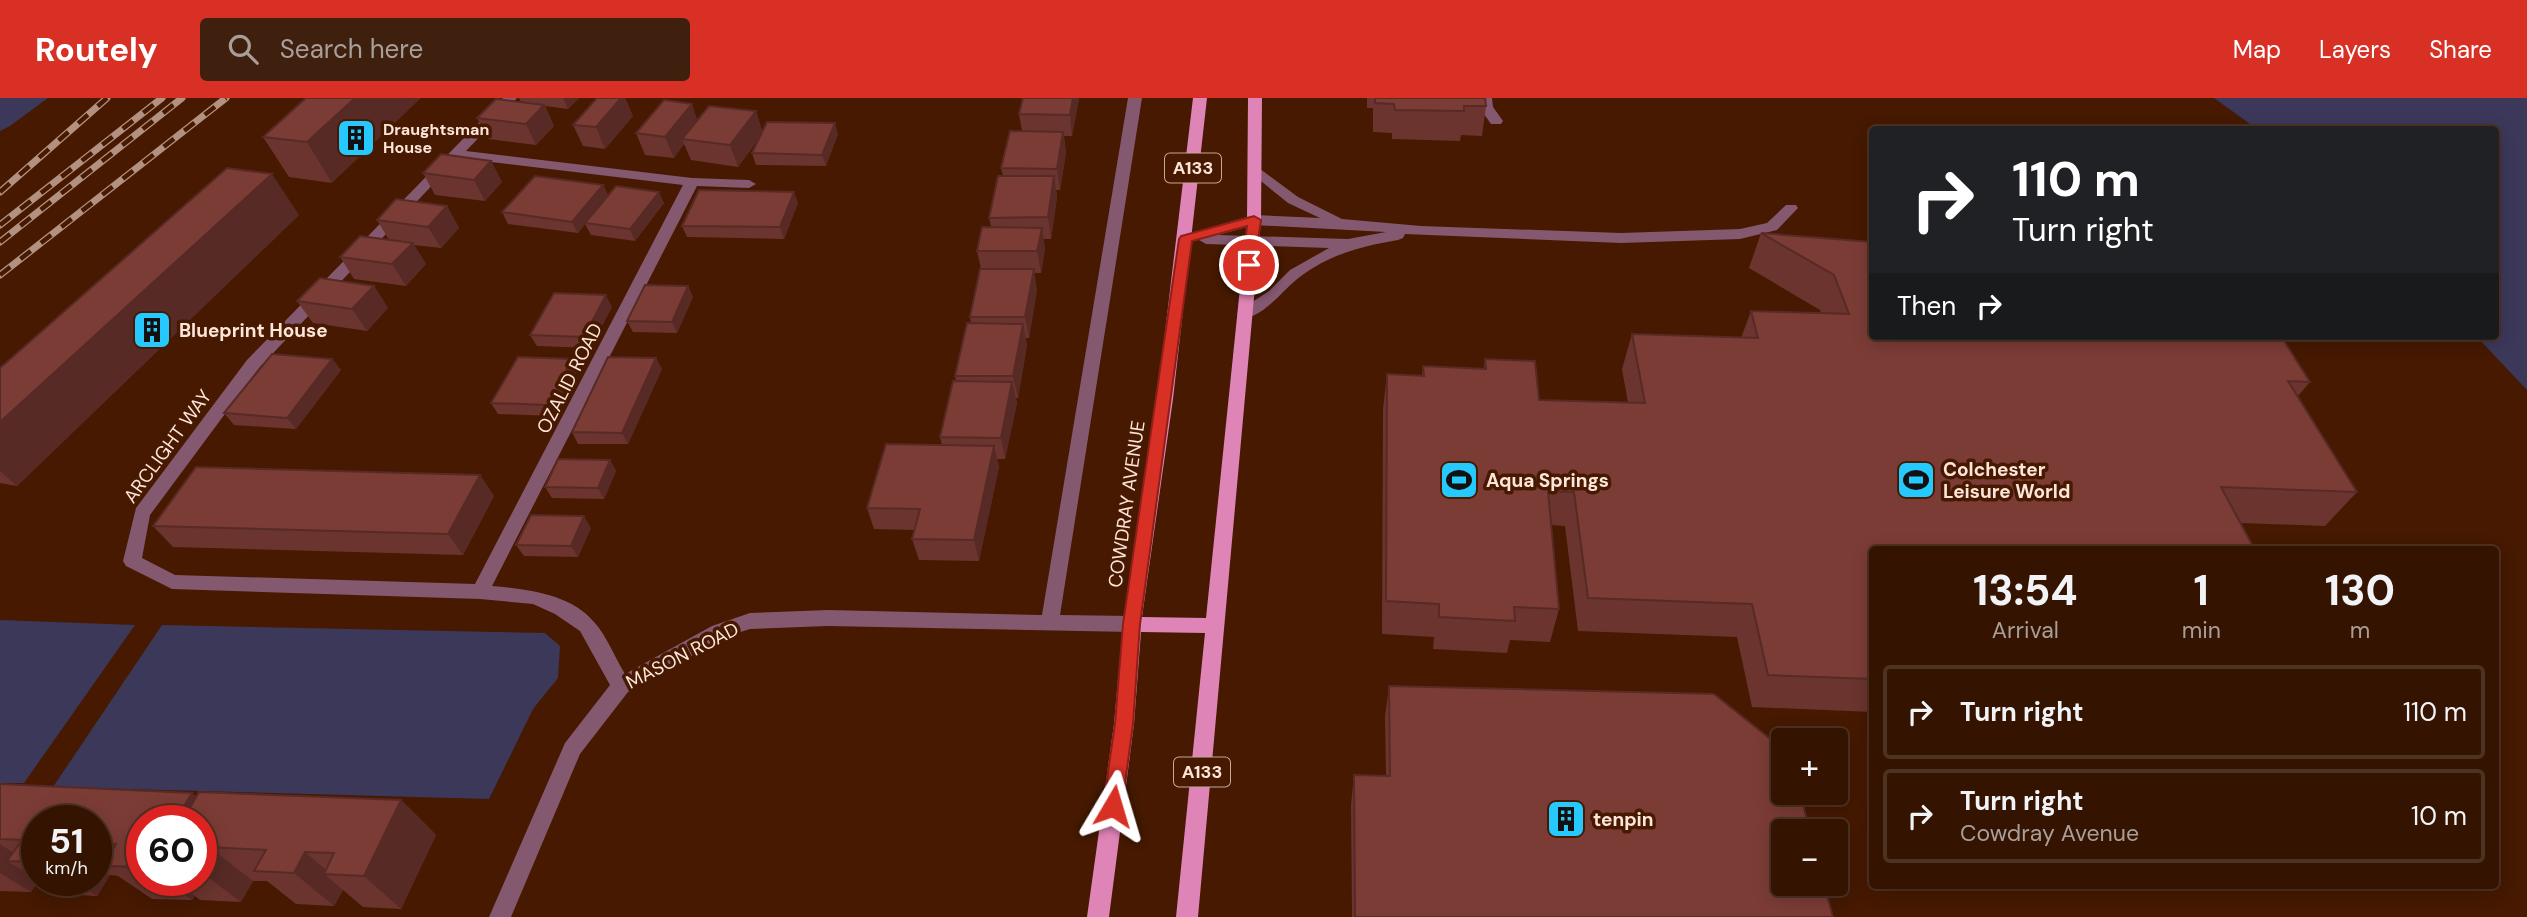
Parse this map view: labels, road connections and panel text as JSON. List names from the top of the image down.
{
  "streets": {
    "main road": ["A133", "COWDRAY AVENUE"],
    "street": ["OZALID ROAD", "ARCLIGHT WAY", "MASON ROAD"]
  },
  "crossings": [
    ["OZALID ROAD", "ARCLIGHT WAY"],
    ["ARCLIGHT WAY", "MASON ROAD"],
    ["COWDRAY AVENUE", "MASON ROAD"]
  ],
  "places": {
    "building": ["Draughtsman House", "Blueprint House", "tenpin"],
    "sports": ["Aqua Springs", "Colchester Leisure World"]
  },
  "page": {
    "header": "Routely",
    "search": "Search here",
    "nav": ["Map", "Layers", "Share"],
    "turn": ["110 m", "Turn right"],
    "then": "Then",
    "eta": [
      "13:54",
      "Arrival",
      "1",
      "min",
      "130",
      "m"
    ],
    "list": [
      {
        "name": "Turn right",
        "value": "110 m"
      },
      {
        "name": "Turn right",
        "note": "Cowdray Avenue",
        "value": "10 m"
      }
    ],
    "map_buttons": ["+", "−"],
    "speed": "51 km/h",
    "limit": "60"
  }
}
